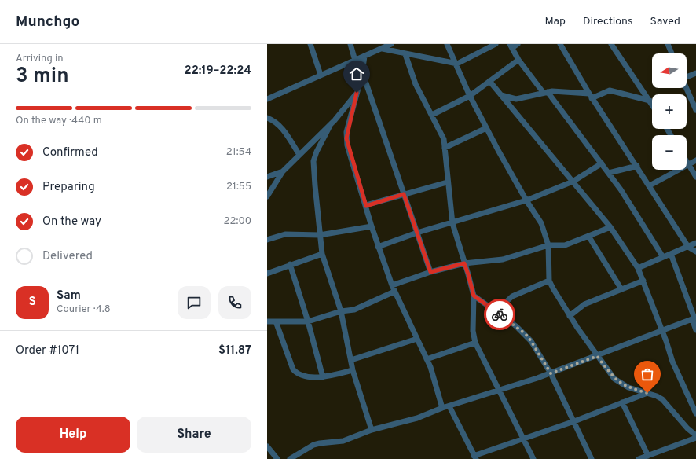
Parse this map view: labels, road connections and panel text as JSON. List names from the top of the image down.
{
  "north": "left",
  "page": {
    "header": "Munchgo",
    "nav": ["Map", "Directions", "Saved"],
    "heading": ["3 min", "Arriving in", "22:19–22:24"],
    "panel": [
      "Sam",
      "Courier · 4.8",
      "Order #1071",
      "$11.87"
    ],
    "map_buttons": ["+", "−"],
    "bar": "On the way · 440 m",
    "list": [
      ["Confirmed", "21:54"],
      ["Preparing", "21:55"],
      ["On the way", "22:00"],
      "Delivered"
    ],
    "round": "S",
    "buttons": ["Help", "Share"]
  }
}
